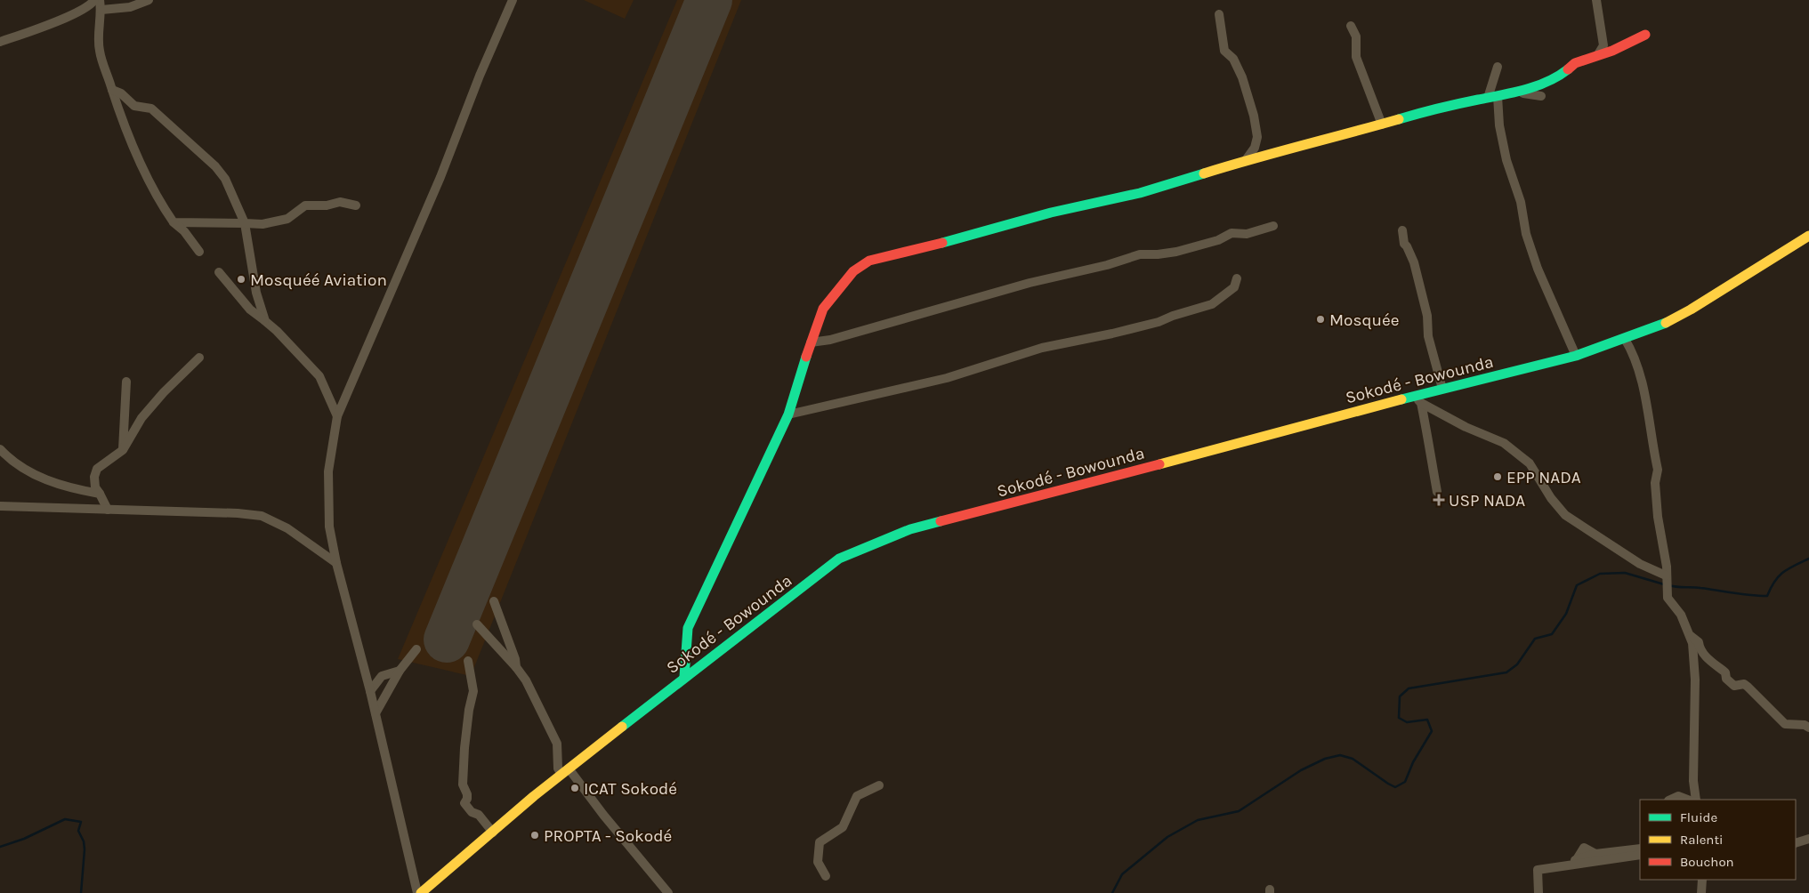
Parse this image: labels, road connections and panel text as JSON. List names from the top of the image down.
{
  "streets": {
    "main road": ["Sokodé - Bowounda"]
  },
  "places": {
    "other": [
      "Mosquéé Aviation",
      "Mosquée",
      "EPP NADA",
      "ICAT Sokodé",
      "PROPTA - Sokodé"
    ],
    "health": ["USP NADA"]
  },
  "legend": ["Fluide", "Ralenti", "Bouchon"]
}
